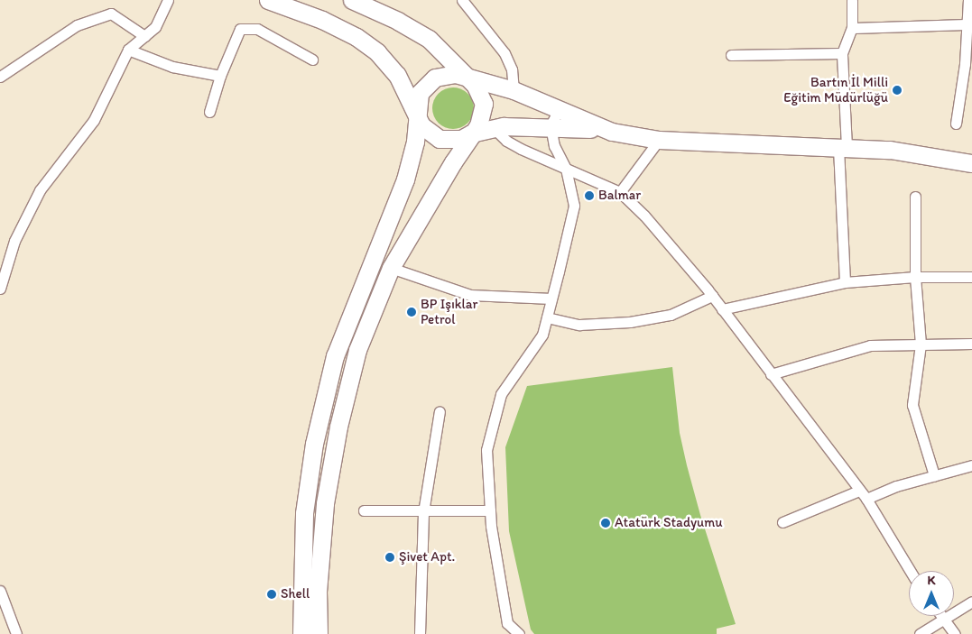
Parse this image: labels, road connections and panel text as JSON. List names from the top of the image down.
{
  "places": [
    "Bartın İl Milli Eğitim Müdürlüğü",
    "Balmar",
    "BP Işıklar Petrol",
    "Atatürk Stadyumu",
    "Şivet Apt.",
    "Shell"
  ],
  "north": "top"
}
